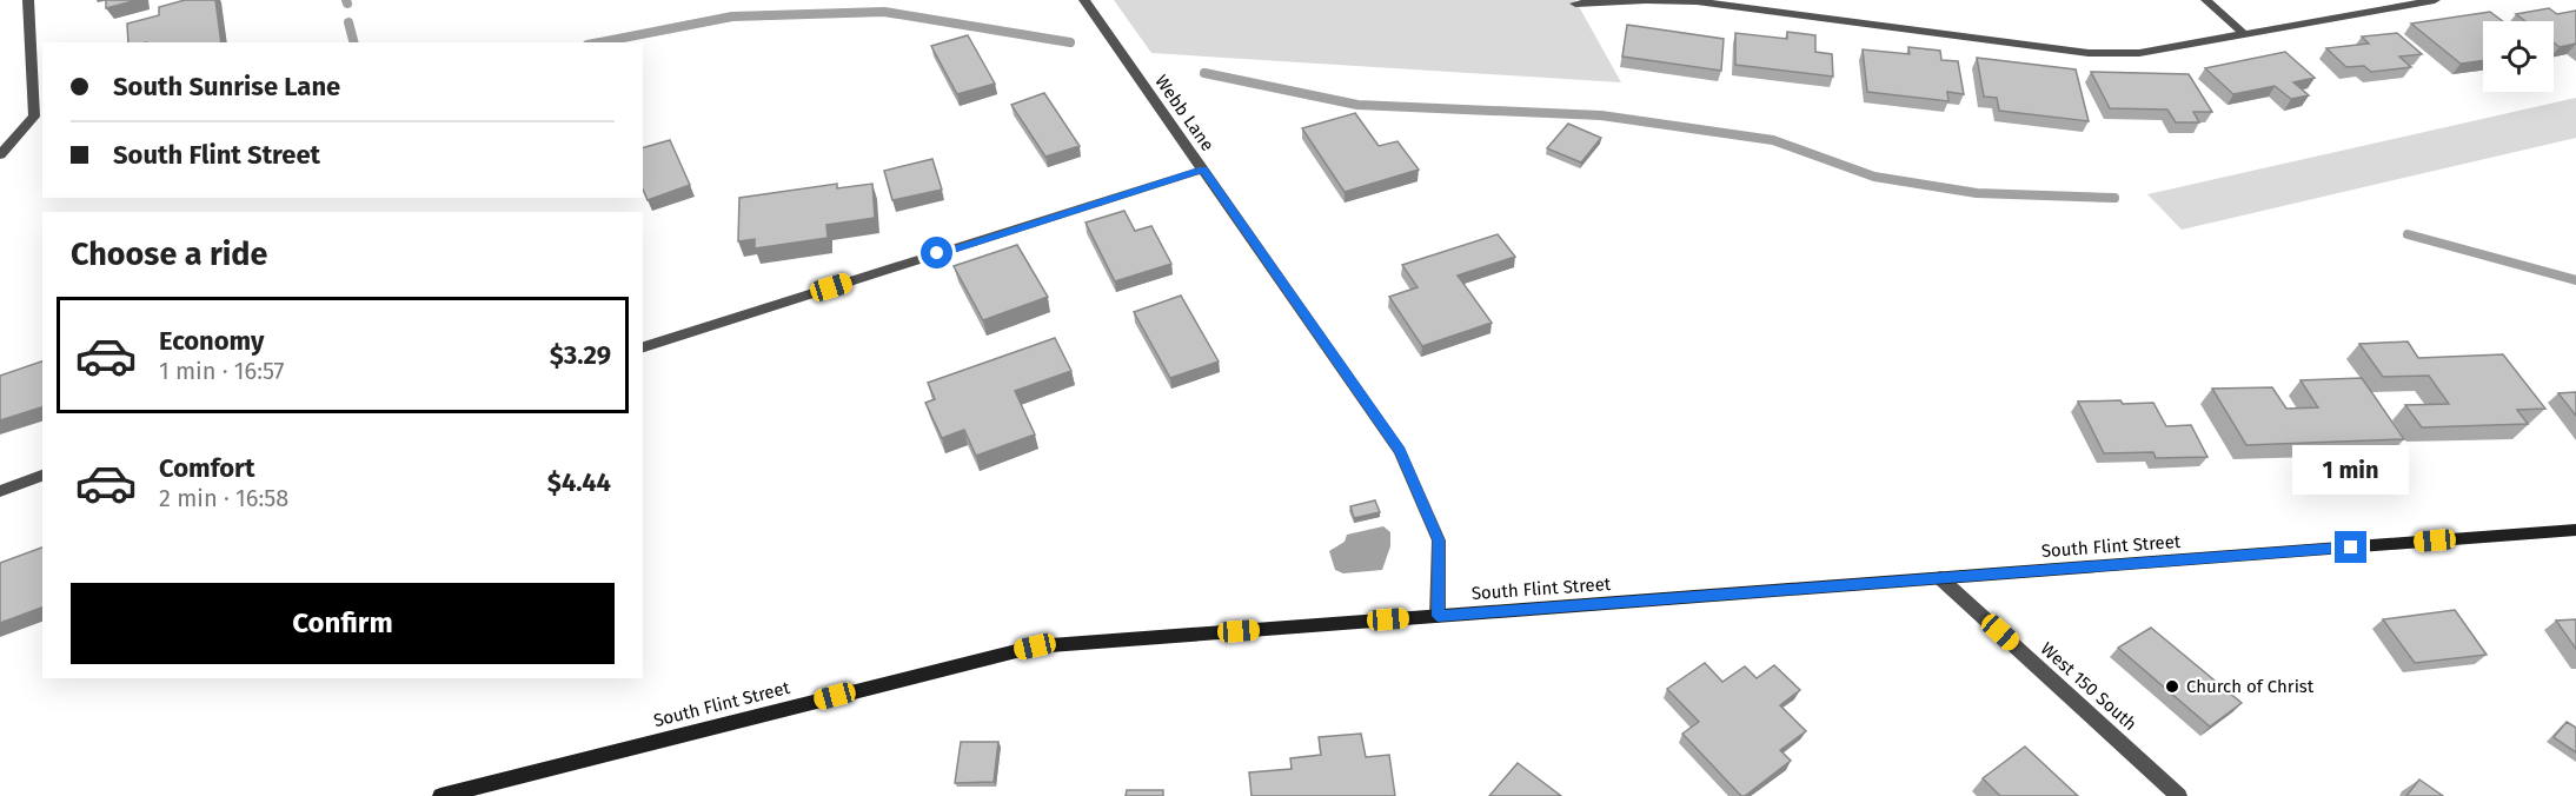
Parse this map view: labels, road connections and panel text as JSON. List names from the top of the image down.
{
  "streets": {
    "main road": ["South Flint Street"],
    "street": ["Webb Lane", "West 150 South"]
  },
  "crossings": [
    ["Webb Lane", "South Flint Street"],
    ["South Flint Street", "West 150 South"]
  ],
  "places": ["Church of Christ"],
  "page": {
    "banner": ["South Sunrise Lane", "South Flint Street"],
    "heading": "Choose a ride",
    "list": [
      {
        "name": "Economy",
        "note": "1 min · 16:57",
        "value": "$3.29"
      },
      {
        "name": "Comfort",
        "note": "2 min · 16:58",
        "value": "$4.44"
      }
    ],
    "bubble": "1 min",
    "buttons": "Confirm"
  }
}
